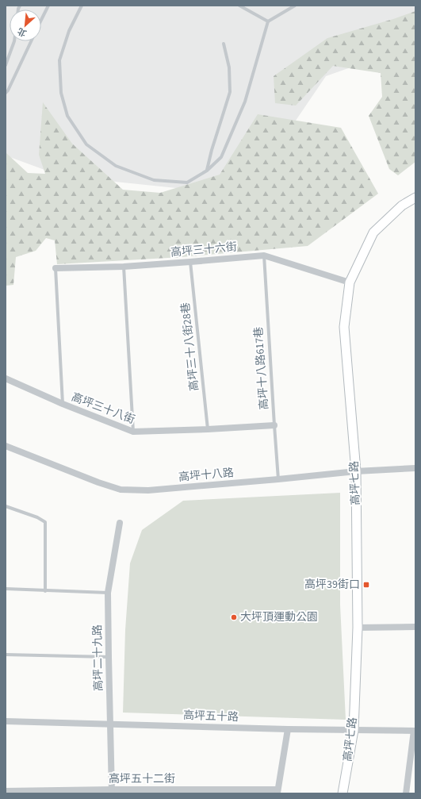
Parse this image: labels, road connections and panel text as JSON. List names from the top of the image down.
{
  "streets": {
    "street": [
      "高坪三十六街",
      "高坪三十八街",
      "高坪十八路",
      "高坪七路",
      "高坪二十九路",
      "高坪五十路",
      "高坪五十二街"
    ],
    "lane": ["高坪三十八街28巷", "高坪十八路617巷"]
  },
  "crossings": [
    ["高坪三十六街", "高坪三十八街28巷"],
    ["高坪三十六街", "高坪十八路617巷"],
    ["高坪三十六街", "高坪七路"],
    ["高坪三十八街28巷", "高坪三十八街"],
    ["高坪十八路617巷", "高坪三十八街"],
    ["高坪十八路617巷", "高坪十八路"],
    ["高坪十八路", "高坪七路"],
    ["高坪七路", "高坪五十路"],
    ["高坪二十九路", "高坪五十路"],
    ["高坪二十九路", "高坪五十二街"]
  ],
  "places": {
    "transit": ["高坪39街口"],
    "other": ["大坪頂運動公園"]
  },
  "north": "bottom left"
}
